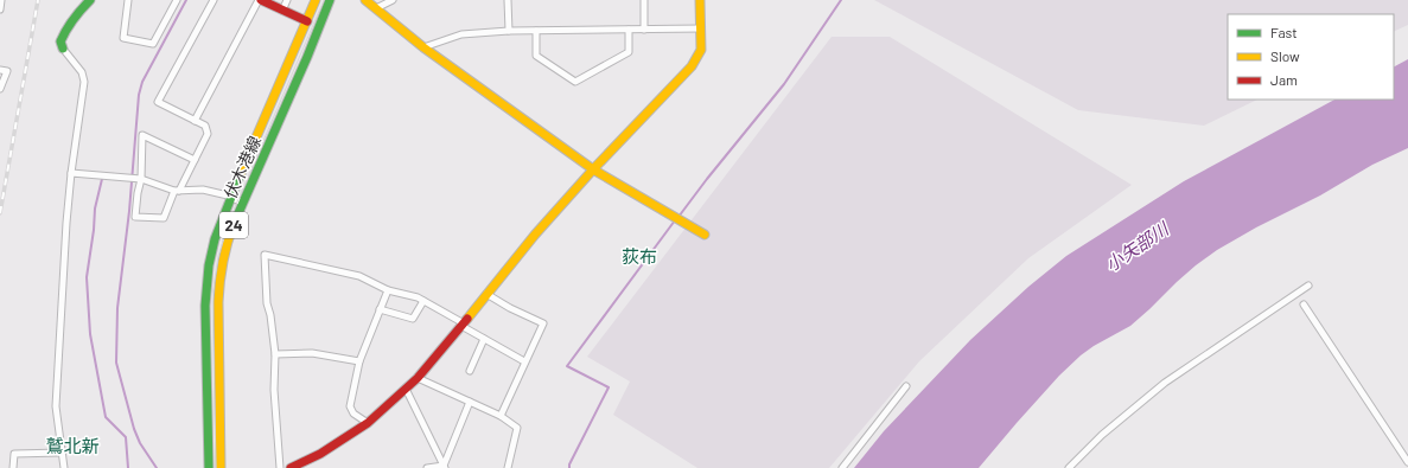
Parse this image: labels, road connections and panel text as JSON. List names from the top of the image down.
{
  "streets": {
    "street": ["伏木港線", "24"]
  },
  "districts": ["荻布", "鷲北新"],
  "water": ["小矢部川"],
  "legend": ["Fast", "Slow", "Jam"]
}
